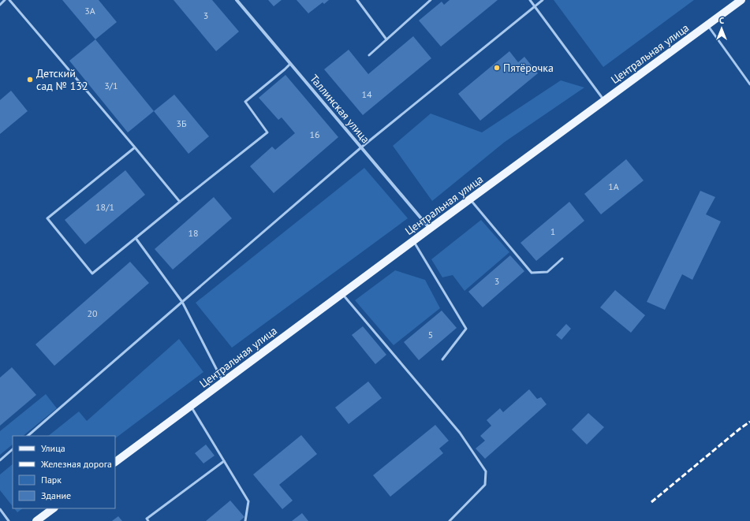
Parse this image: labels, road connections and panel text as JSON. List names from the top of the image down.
{
  "streets": {
    "main road": ["Центральная улица"],
    "street": ["Таллинская улица"]
  },
  "crossings": [
    ["Центральная улица", "Таллинская улица"]
  ],
  "places": ["Пятёрочка", "Детский сад № 132"],
  "house_numbers": [
    "3А",
    "3",
    "3/1",
    "14",
    "3Б",
    "16",
    "1А",
    "18/1",
    "1",
    "18",
    "3",
    "20",
    "5"
  ],
  "legend": [
    "Улица",
    "Железная дорога",
    "Парк",
    "Здание"
  ],
  "north": "top"
}
